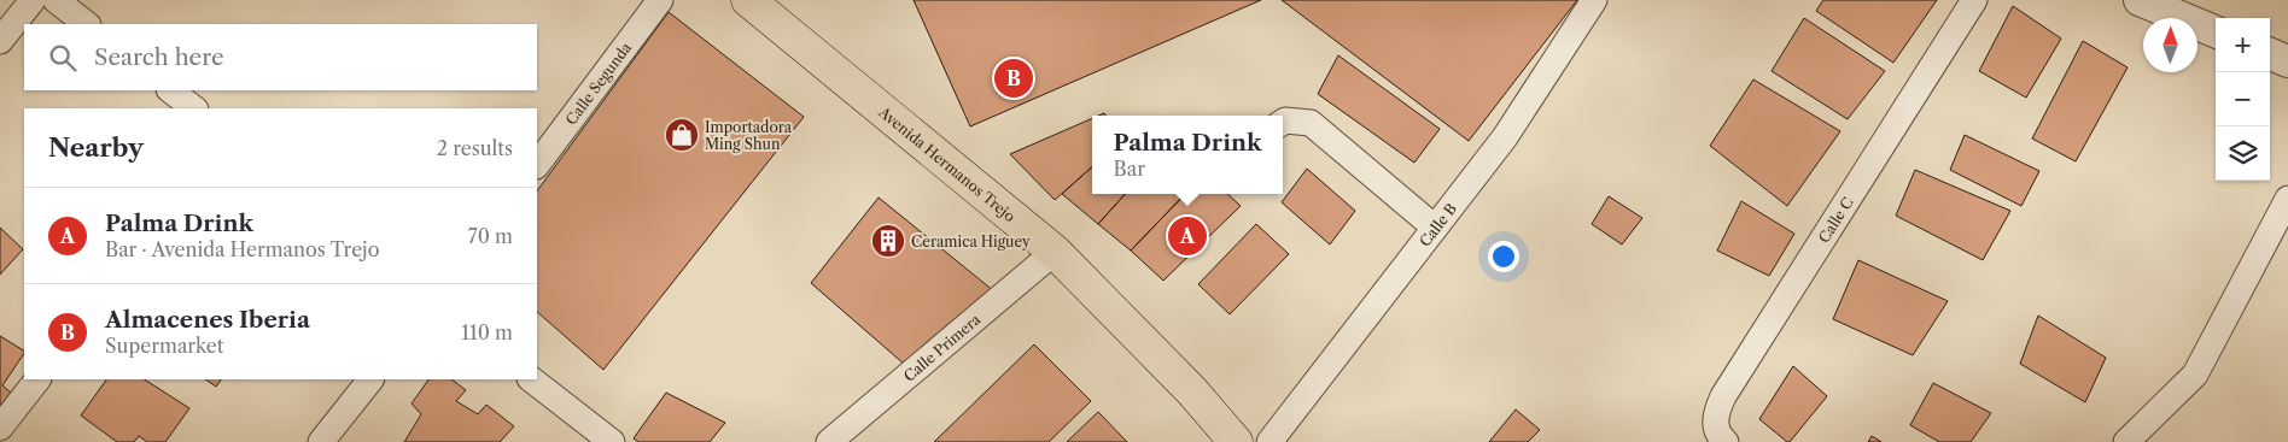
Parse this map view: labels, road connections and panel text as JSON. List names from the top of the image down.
{
  "streets": {
    "main road": ["Avenida Hermanos Trejo"],
    "street": [
      "Calle Segunda",
      "Calle C",
      "Calle B",
      "Calle Primera"
    ]
  },
  "crossings": [
    ["Avenida Hermanos Trejo", "Calle Primera"]
  ],
  "places": {
    "shop": ["Importadora Ming Shun"],
    "building": ["Ceramica Higuey"]
  },
  "north": "top",
  "page": {
    "map_buttons": ["+", "−"],
    "search": "Search here",
    "pins": ["B", "A"],
    "heading": ["Nearby", "2 results"],
    "popup": ["Palma Drink", "Bar"],
    "list": [
      {
        "mark": "A",
        "name": "Palma Drink",
        "note": "Bar · Avenida Hermanos Trejo",
        "value": "70 m"
      },
      {
        "mark": "B",
        "name": "Almacenes Iberia",
        "note": "Supermarket",
        "value": "110 m"
      }
    ]
  }
}
